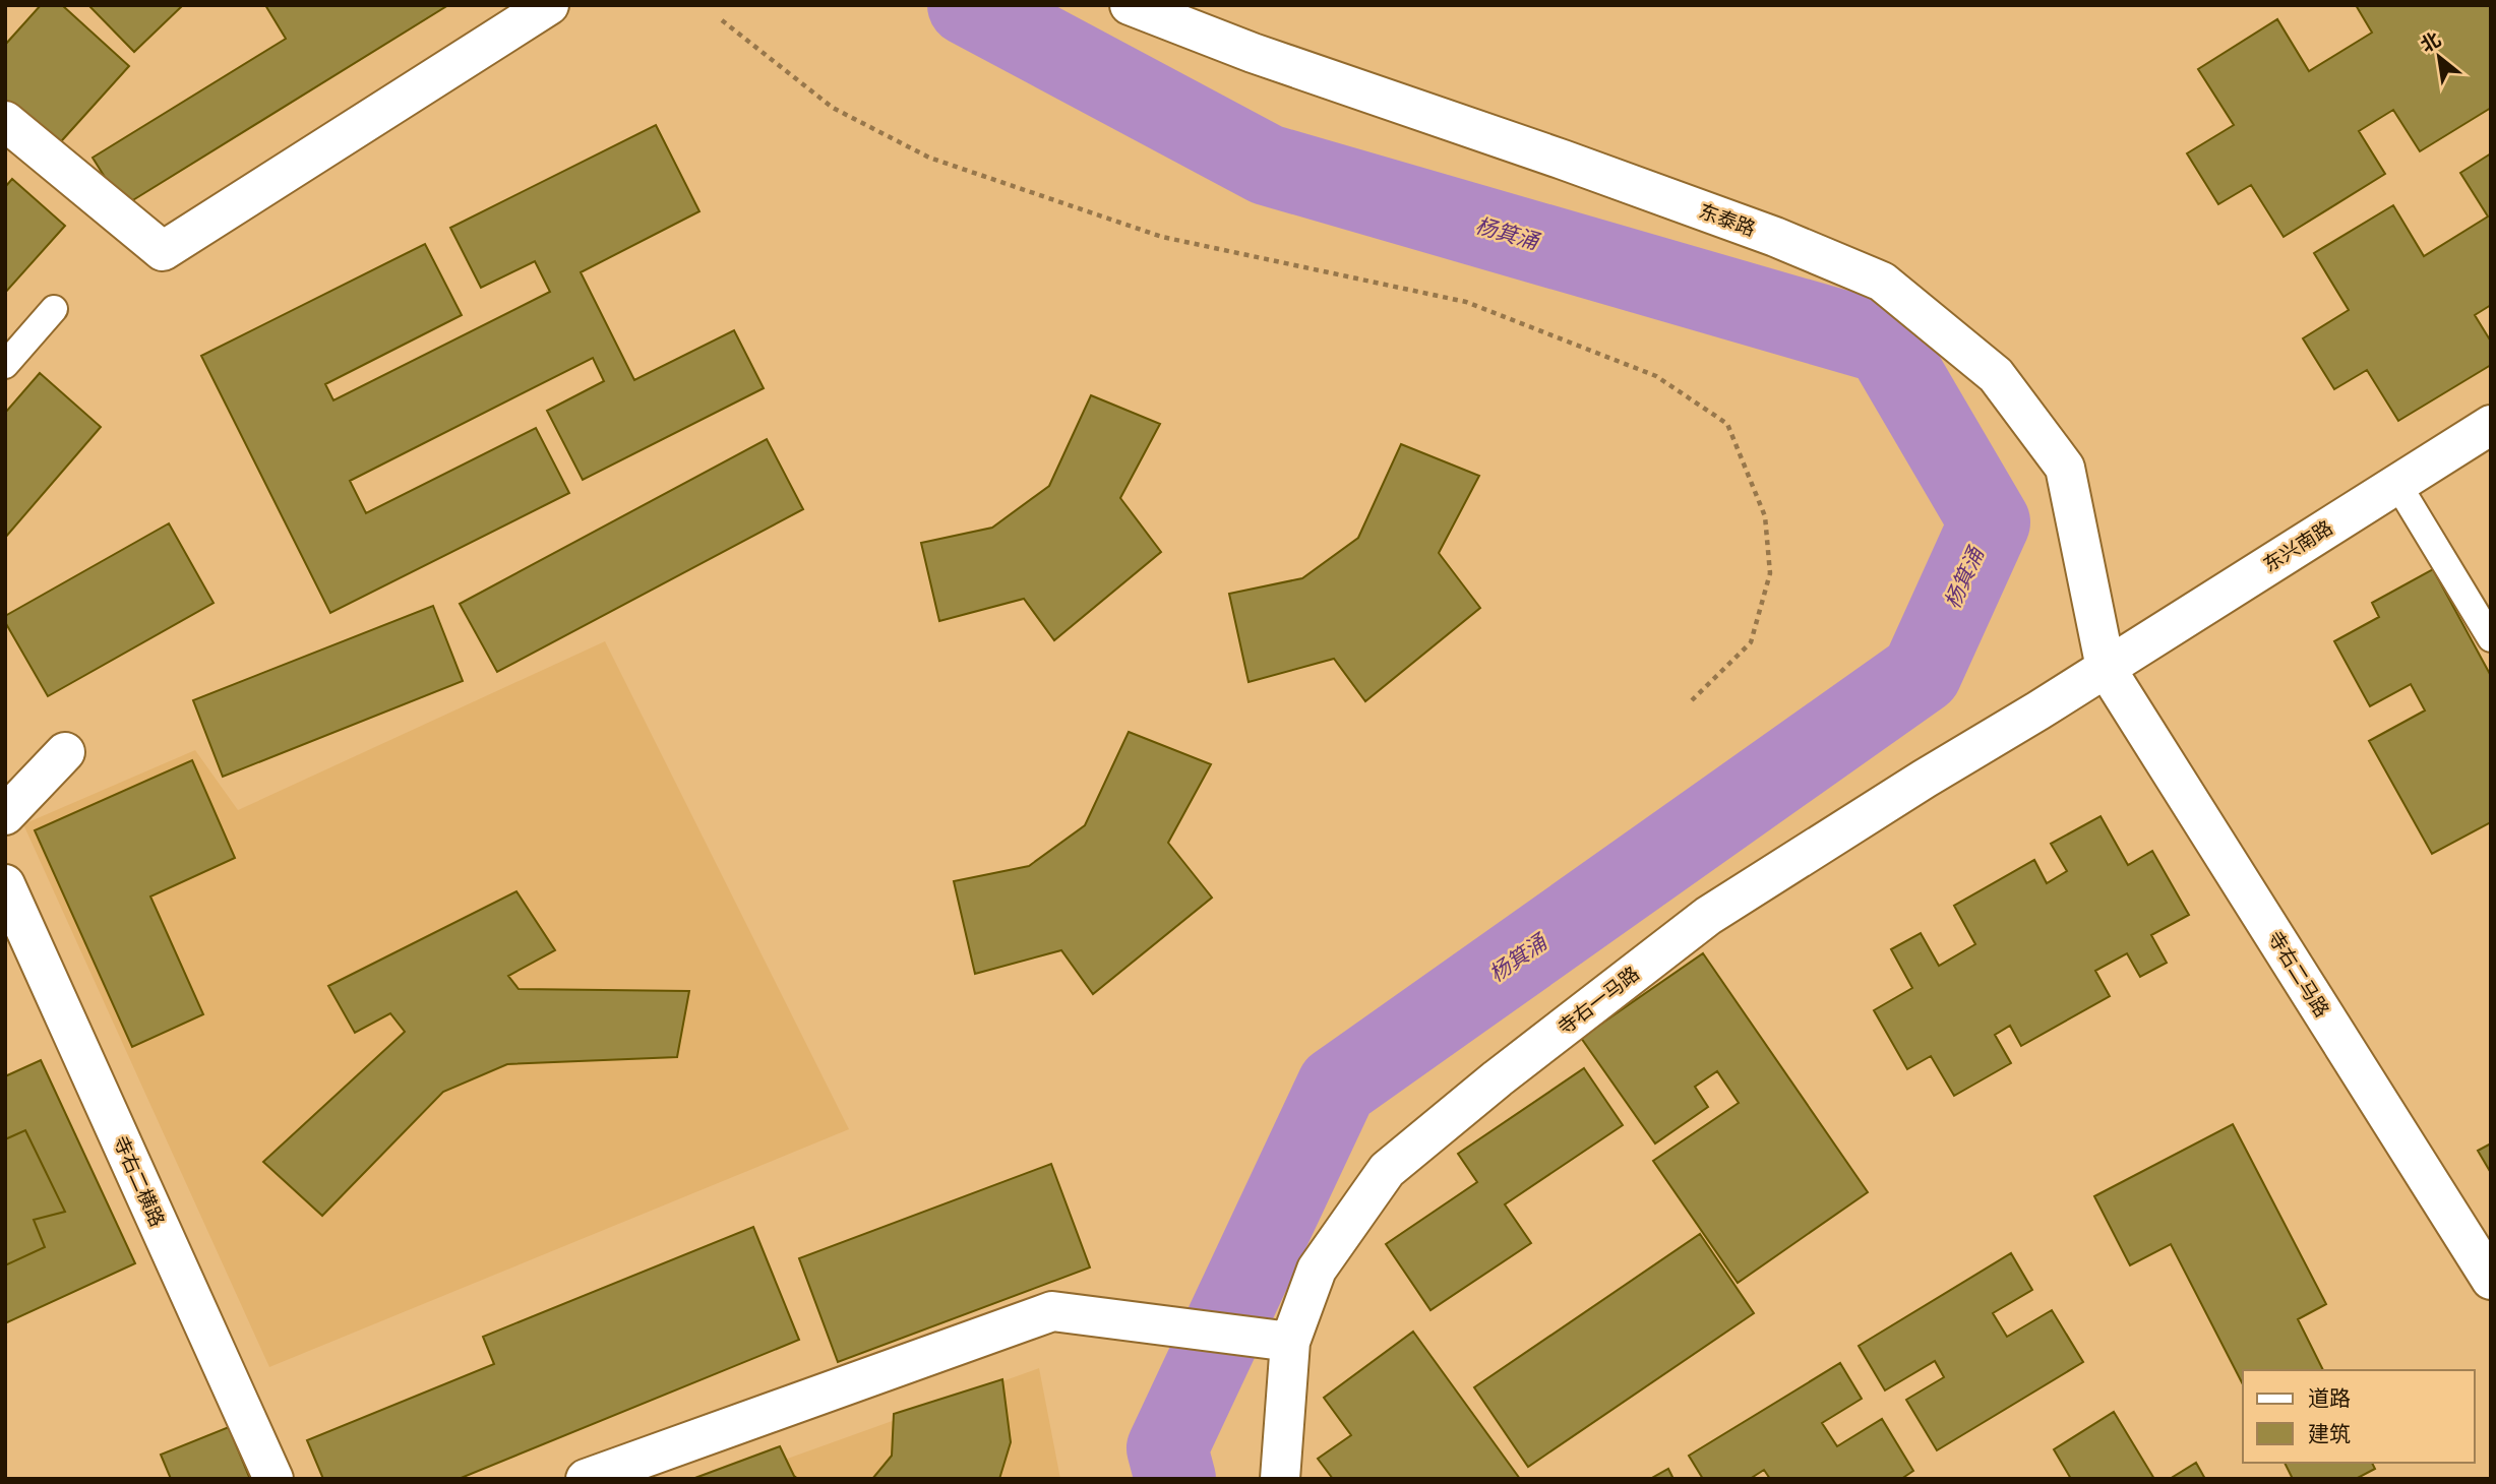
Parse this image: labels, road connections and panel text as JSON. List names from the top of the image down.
{
  "streets": {
    "street": [
      "东泰路",
      "东兴南路",
      "寺右二马路",
      "寺右一马路",
      "寺右二横路"
    ]
  },
  "crossings": [
    ["东泰路", "东兴南路"],
    ["东泰路", "寺右二马路"],
    ["东泰路", "寺右一马路"],
    ["东兴南路", "寺右二马路"],
    ["东兴南路", "寺右一马路"],
    ["寺右二马路", "寺右一马路"]
  ],
  "water": ["杨箕涌"],
  "legend": ["道路", "建筑"],
  "north": "top left"
}
